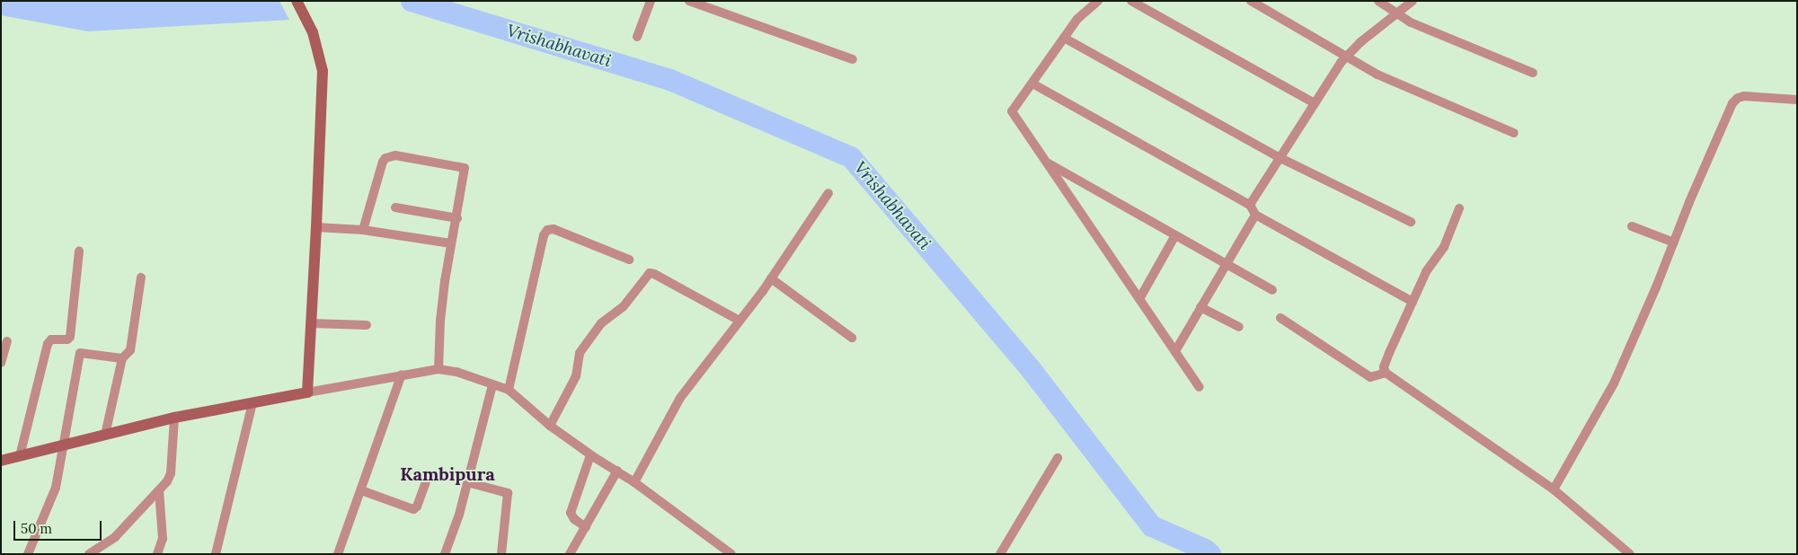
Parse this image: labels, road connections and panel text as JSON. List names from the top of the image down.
{
  "districts": ["Kambipura"],
  "water": ["Vrishabhavati"],
  "scale_bar": "50 m"
}
